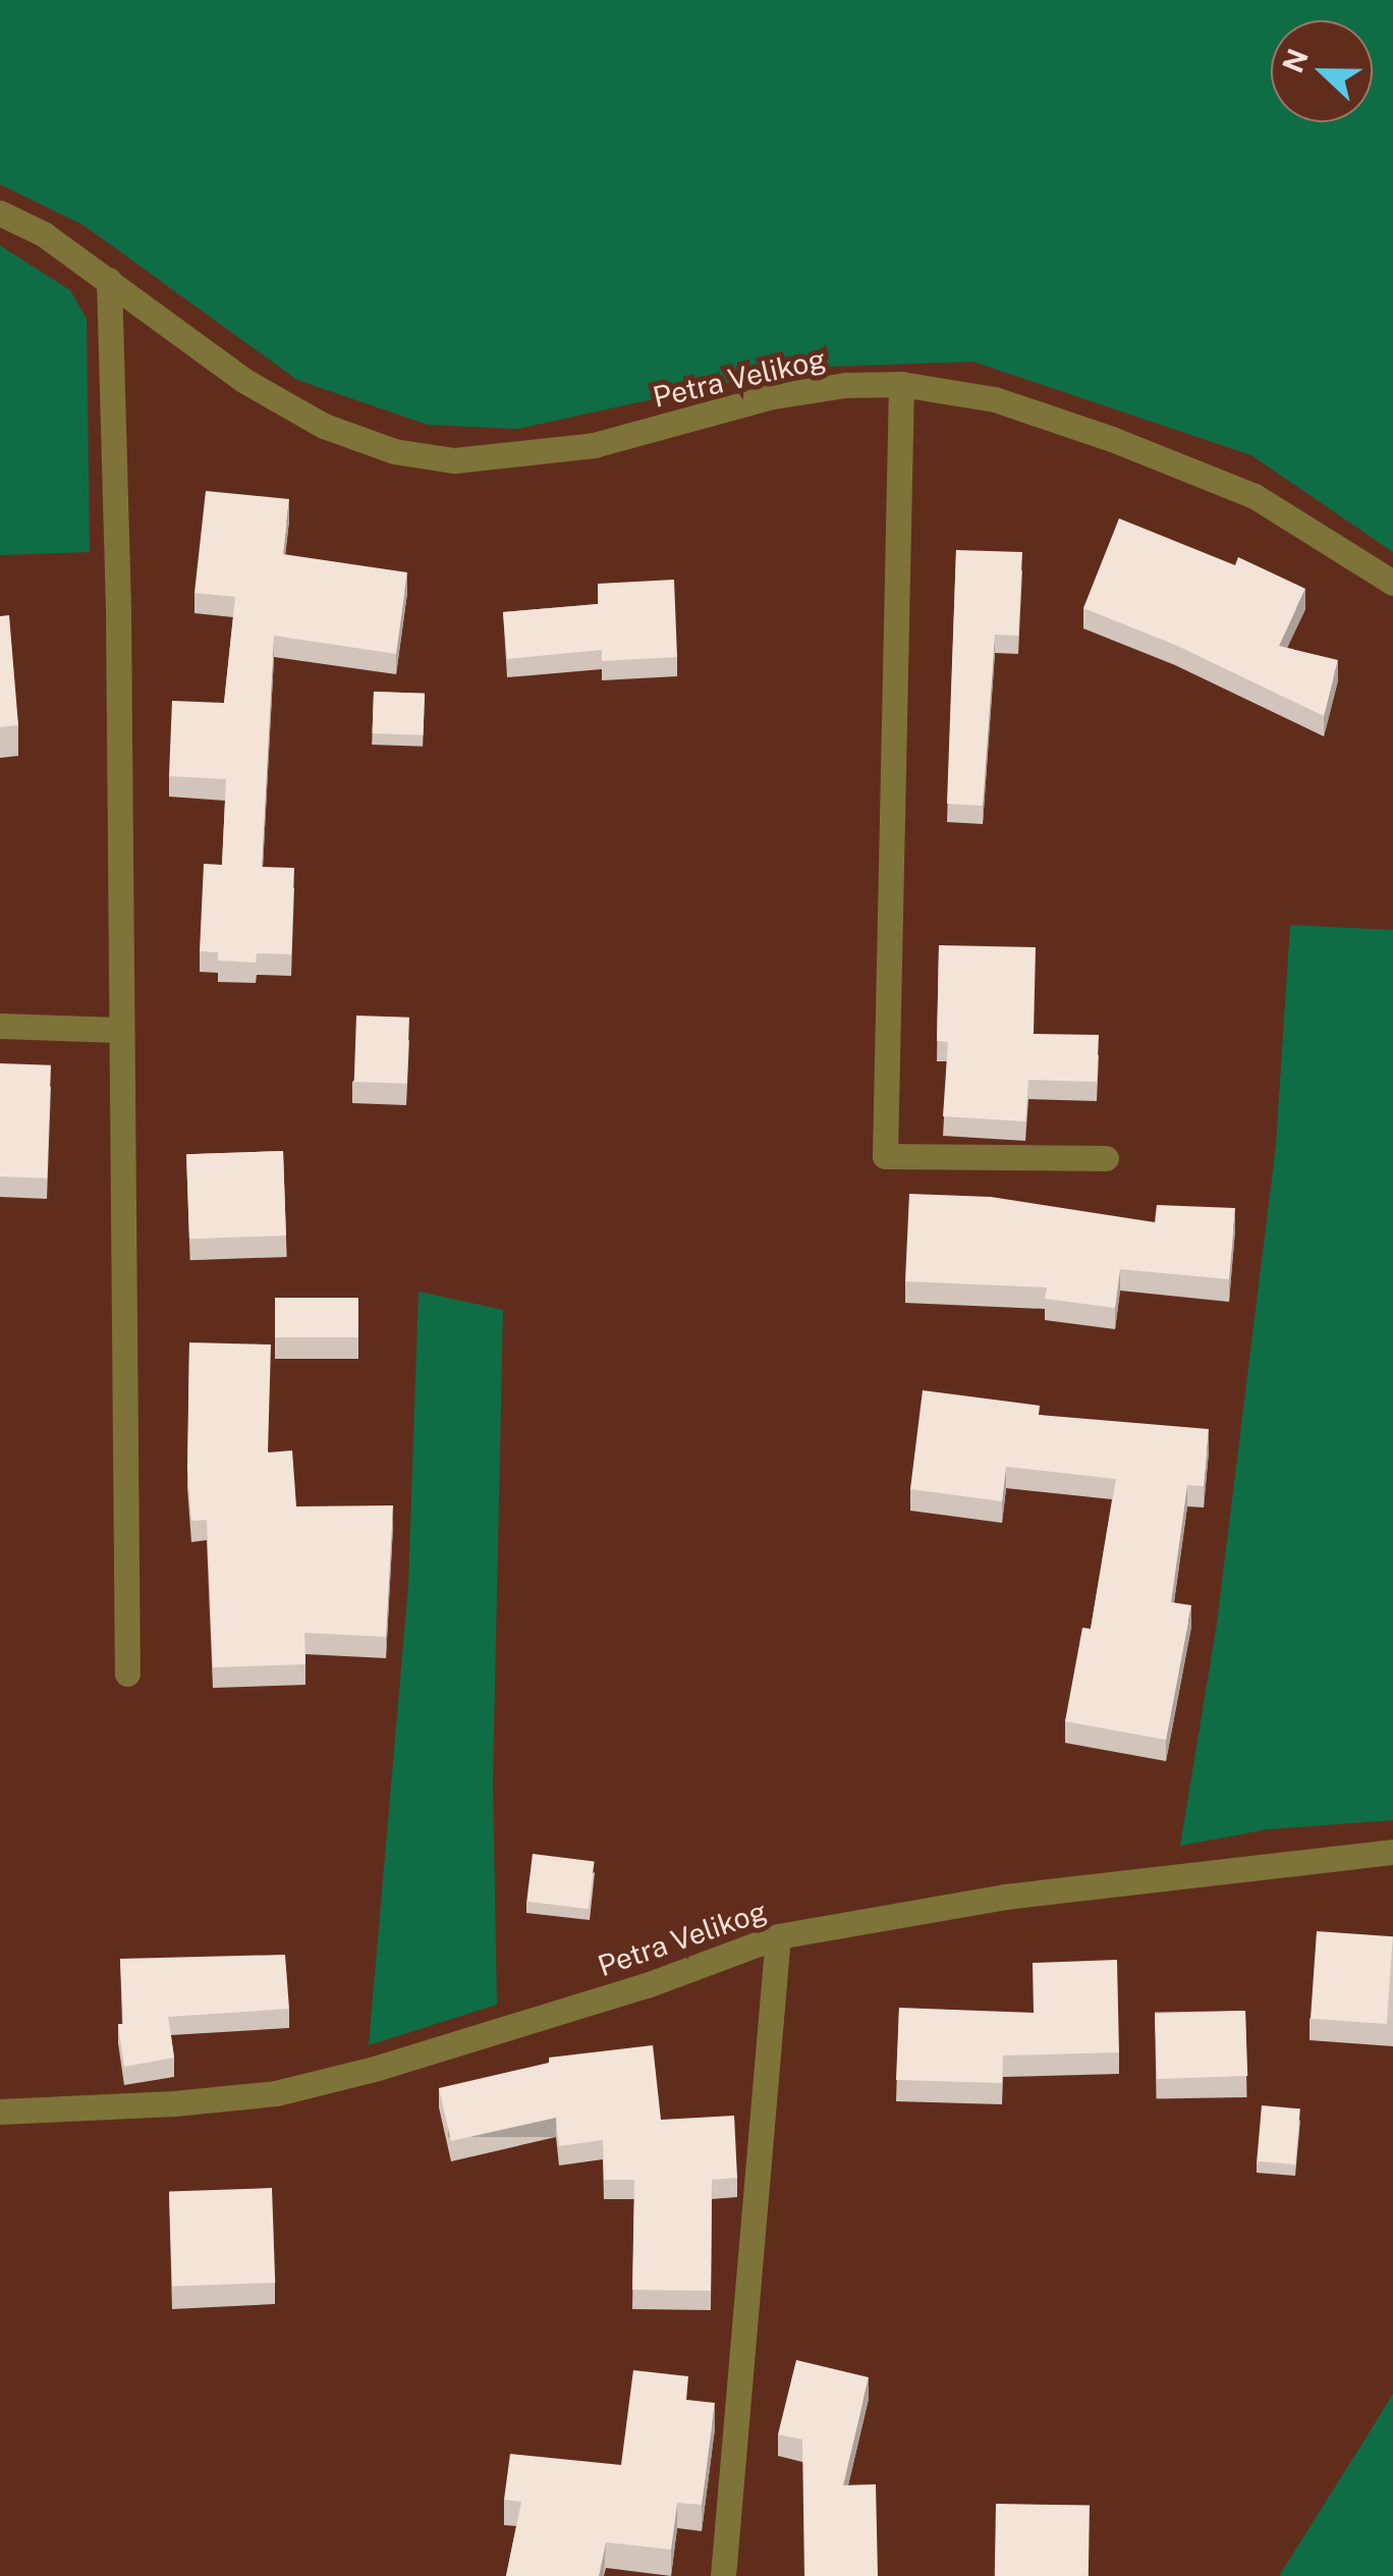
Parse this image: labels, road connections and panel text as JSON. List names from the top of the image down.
{
  "streets": {
    "street": ["Petra Velikog"]
  },
  "north": "left"
}
